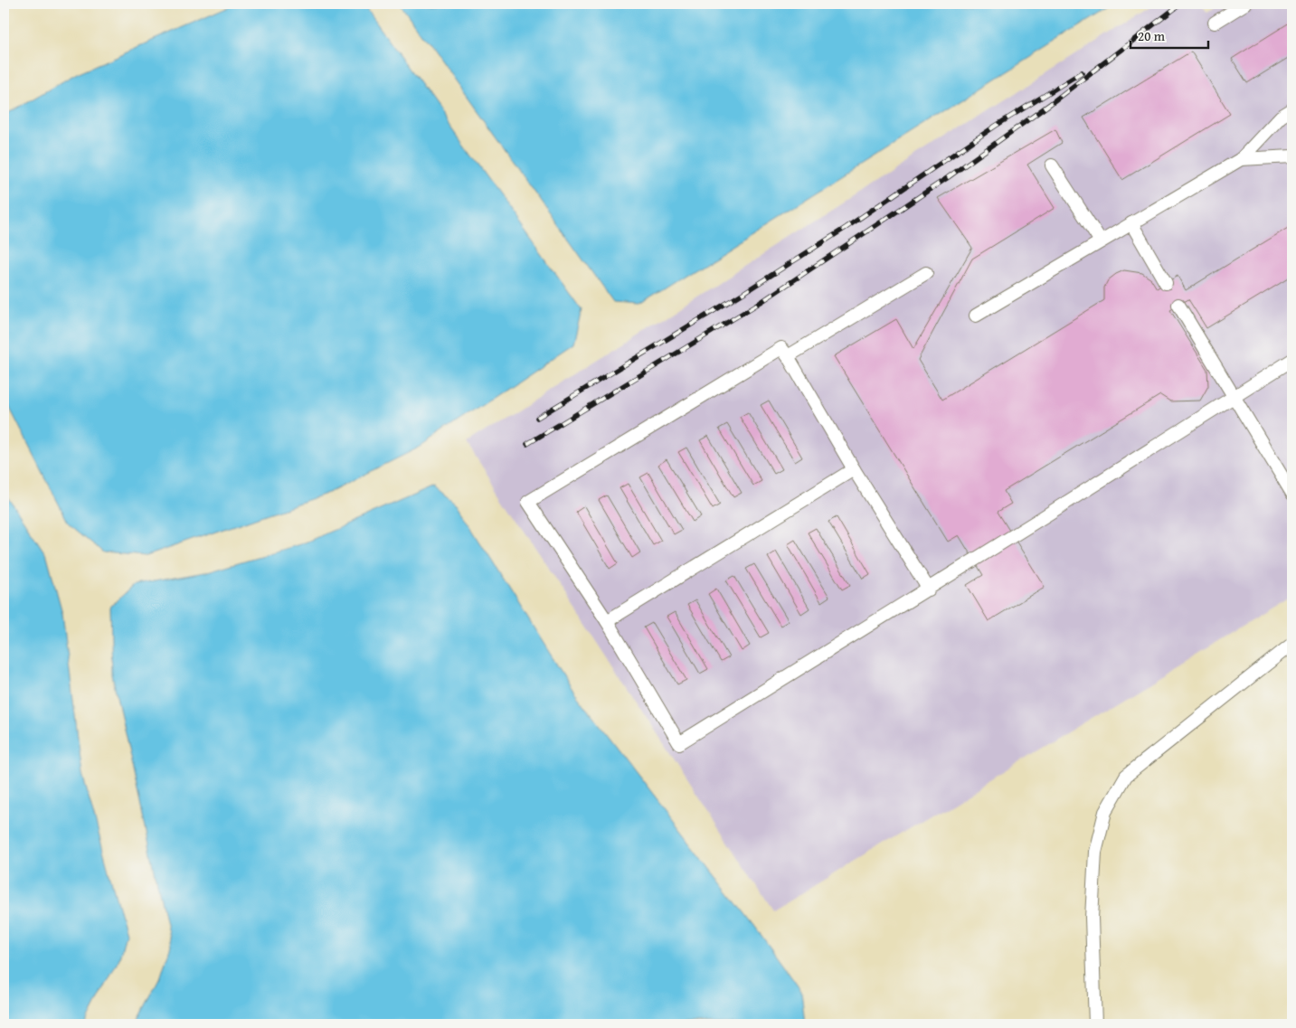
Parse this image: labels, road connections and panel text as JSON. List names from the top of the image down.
{
  "scale_bar": "20 m"
}
